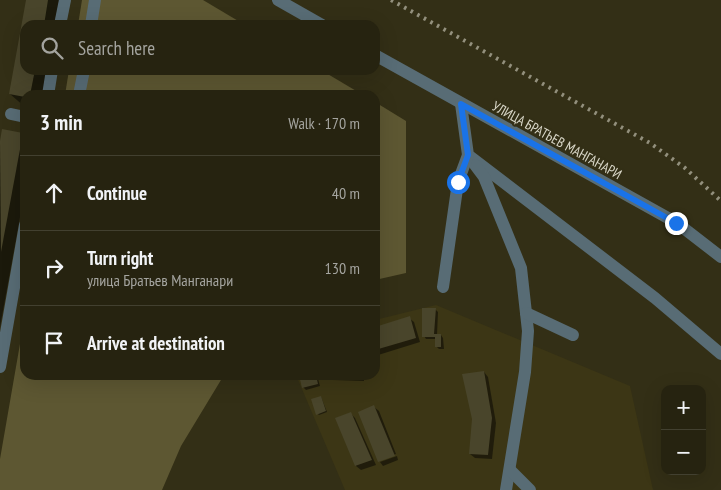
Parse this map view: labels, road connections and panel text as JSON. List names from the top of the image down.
{
  "streets": {
    "street": ["УЛИЦА БРАТЬЕВ МАНГАНАРИ"]
  },
  "page": {
    "search": "Search here",
    "heading": ["3 min", "Walk · 170 m"],
    "list": [
      ["Continue", "40 m"],
      ["Turn right", "улица Братьев Манганари", "130 m"],
      "Arrive at destination"
    ],
    "map_buttons": ["+", "−"]
  }
}
